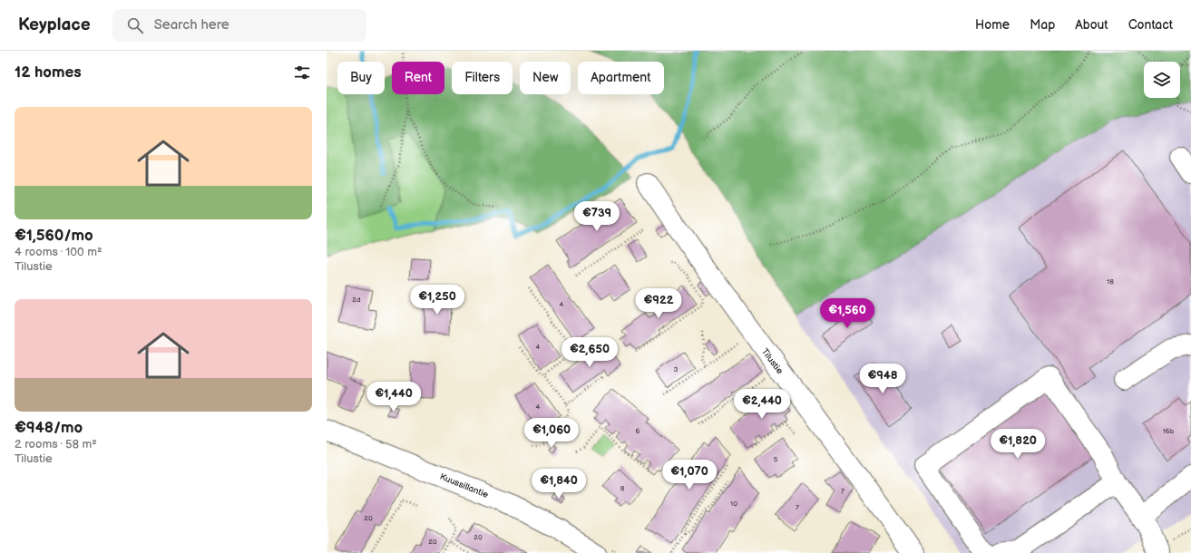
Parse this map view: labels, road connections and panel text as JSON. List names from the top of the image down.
{
  "streets": {
    "street": ["Tilustie", "Kuussillantie"]
  },
  "house_numbers": [
    "18",
    "2d",
    "4",
    "4",
    "3",
    "4",
    "6",
    "16b",
    "5",
    "8",
    "7",
    "10",
    "7",
    "20",
    "20",
    "20"
  ],
  "page": {
    "header": "Keyplace",
    "search": "Search here",
    "nav": [
      "Home",
      "Map",
      "About",
      "Contact"
    ],
    "heading": "12 homes",
    "chip": [
      "Buy",
      "Rent",
      "Filters",
      "New",
      "Apartment"
    ],
    "list": [
      {
        "name": "€1,560/mo",
        "note": "4 rooms · 100 m² · Tilustie"
      },
      {
        "name": "€948/mo",
        "note": "2 rooms · 58 m² · Tilustie"
      }
    ],
    "price": [
      "€739",
      "€1,250",
      "€922",
      "€1,560",
      "€2,650",
      "€948",
      "€1,440",
      "€2,440",
      "€1,060",
      "€1,820",
      "€1,070",
      "€1,840"
    ]
  }
}
